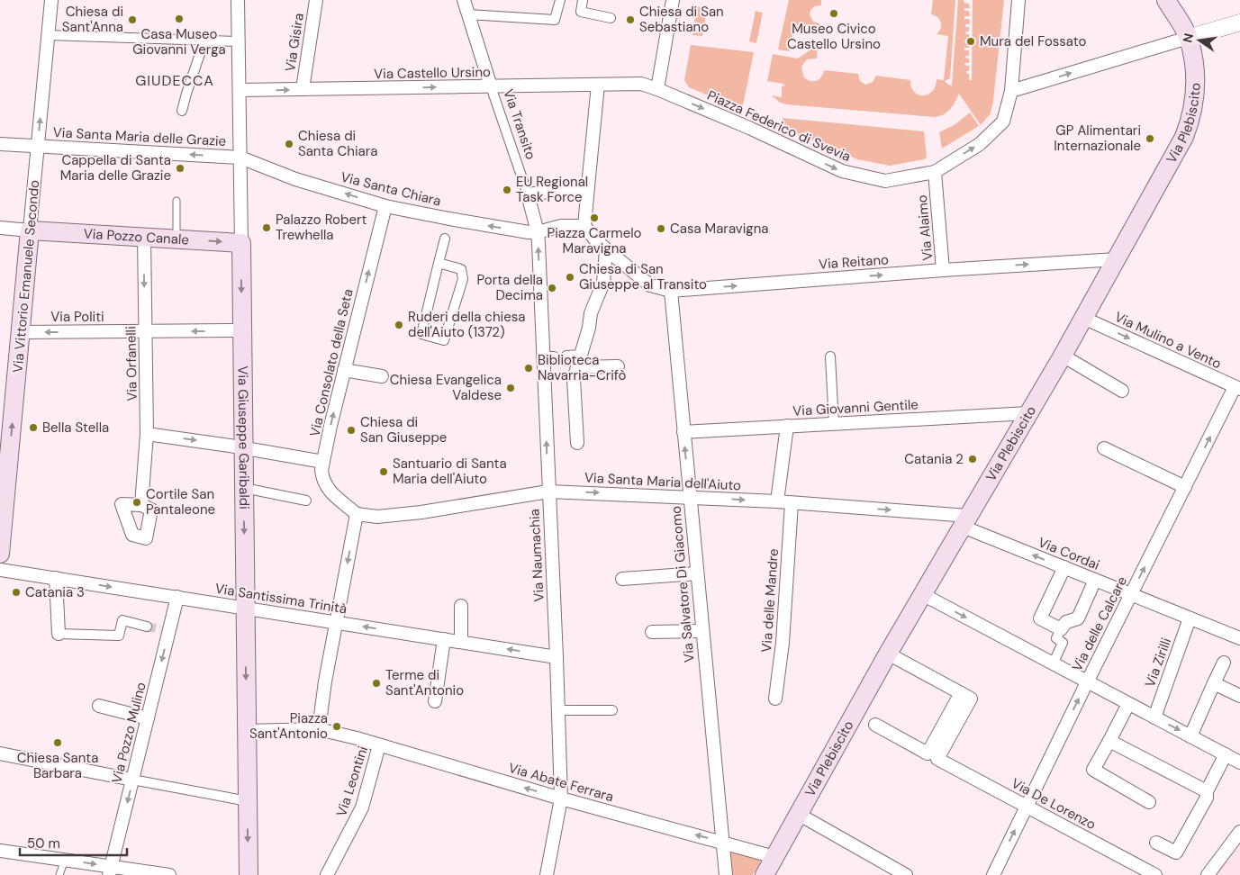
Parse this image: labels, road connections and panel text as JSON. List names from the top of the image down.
{
  "streets": {
    "main road": [
      "Via Plebiscito",
      "Via Pozzo Canale",
      "Via Vittorio Emanuele Secondo",
      "Via Giuseppe Garibaldi"
    ],
    "street": [
      "Via Gisira",
      "Via Castello Ursino",
      "Via Transito",
      "Piazza Federico di Svevia",
      "Via Santa Maria delle Grazie",
      "Via Santa Chiara",
      "Via Alaimo",
      "Via Reitano",
      "Via Politi",
      "Via Mulino a Vento",
      "Via Consolato della Seta",
      "Via Orfanelli",
      "Via Giovanni Gentile",
      "Via Santa Maria dell'Aiuto",
      "Via Cordai",
      "Via Naumachia",
      "Via Salvatore Di Giacomo",
      "Via Santissima Trinità",
      "Via delle Mandre",
      "Via delle Calcare",
      "Via Zirilli",
      "Via Pozzo Mulino",
      "Via Leontini",
      "Via Abate Ferrara",
      "Via De Lorenzo"
    ]
  },
  "crossings": [
    ["Via Gisira", "Via Castello Ursino"],
    ["Via Castello Ursino", "Via Transito"],
    ["Via Castello Ursino", "Piazza Federico di Svevia"],
    ["Via Castello Ursino", "Via Giuseppe Garibaldi"],
    ["Via Plebiscito", "Via Reitano"],
    ["Via Plebiscito", "Via Mulino a Vento"],
    ["Via Plebiscito", "Via Giovanni Gentile"],
    ["Via Plebiscito", "Via Santa Maria dell'Aiuto"],
    ["Via Plebiscito", "Via Cordai"],
    ["Via Plebiscito", "Via Abate Ferrara"],
    ["Via Transito", "Via Santa Chiara"],
    ["Via Transito", "Via Naumachia"],
    ["Piazza Federico di Svevia", "Via Alaimo"],
    ["Via Santa Maria delle Grazie", "Via Santa Chiara"],
    ["Via Santa Maria delle Grazie", "Via Vittorio Emanuele Secondo"],
    ["Via Santa Maria delle Grazie", "Via Giuseppe Garibaldi"],
    ["Via Santa Chiara", "Via Consolato della Seta"],
    ["Via Santa Chiara", "Via Giuseppe Garibaldi"],
    ["Via Santa Chiara", "Via Naumachia"],
    ["Via Alaimo", "Via Reitano"],
    ["Via Pozzo Canale", "Via Vittorio Emanuele Secondo"],
    ["Via Pozzo Canale", "Via Orfanelli"],
    ["Via Pozzo Canale", "Via Giuseppe Garibaldi"],
    ["Via Reitano", "Via Salvatore Di Giacomo"],
    ["Via Vittorio Emanuele Secondo", "Via Politi"],
    ["Via Politi", "Via Orfanelli"],
    ["Via Politi", "Via Giuseppe Garibaldi"],
    ["Via Mulino a Vento", "Via delle Calcare"],
    ["Via Consolato della Seta", "Via Santa Maria dell'Aiuto"],
    ["Via Giovanni Gentile", "Via Salvatore Di Giacomo"],
    ["Via Giuseppe Garibaldi", "Via Santissima Trinità"],
    ["Via Santa Maria dell'Aiuto", "Via Cordai"],
    ["Via Santa Maria dell'Aiuto", "Via Naumachia"],
    ["Via Santa Maria dell'Aiuto", "Via Salvatore Di Giacomo"],
    ["Via Santa Maria dell'Aiuto", "Via delle Mandre"],
    ["Via Cordai", "Via delle Calcare"],
    ["Via Cordai", "Via Zirilli"],
    ["Via Naumachia", "Via Santissima Trinità"],
    ["Via Naumachia", "Via Abate Ferrara"],
    ["Via Salvatore Di Giacomo", "Via Abate Ferrara"],
    ["Via Santissima Trinità", "Via Pozzo Mulino"],
    ["Via delle Calcare", "Via De Lorenzo"],
    ["Via Leontini", "Via Abate Ferrara"]
  ],
  "one_way": [
    "Via Castello Ursino",
    "Piazza Federico di Svevia",
    "Via Santa Maria delle Grazie",
    "Via Santa Chiara",
    "Via Reitano",
    "Via Vittorio Emanuele Secondo",
    "Via Consolato della Seta",
    "Via Orfanelli",
    "Via Santa Maria dell'Aiuto",
    "Via delle Calcare",
    "Via Pozzo Mulino",
    "Via Abate Ferrara"
  ],
  "districts": ["GIUDECCA"],
  "places": [
    "Museo Civico Castello Ursino",
    "Casa Museo Giovanni Verga",
    "Chiesa di Sant'Anna",
    "Chiesa di San Sebastiano",
    "Mura del Fossato",
    "GP Alimentari Internazionale",
    "Chiesa di Santa Chiara",
    "Cappella di Santa Maria delle Grazie",
    "EU Regional Task Force",
    "Piazza Carmelo Maravigna",
    "Palazzo Robert Trewhella",
    "Casa Maravigna",
    "Chiesa di San Giuseppe al Transito",
    "Porta della Decima",
    "Ruderi della chiesa dell'Aiuto (1372)",
    "Biblioteca Navarria-Crifò",
    "Chiesa Evangelica Valdese",
    "Bella Stella",
    "Chiesa di San Giuseppe",
    "Catania 2",
    "Santuario di Santa Maria dell'Aiuto",
    "Cortile San Pantaleone",
    "Catania 3",
    "Terme di Sant'Antonio",
    "Piazza Sant'Antonio",
    "Chiesa Santa Barbara"
  ],
  "scale_bar": "50 m",
  "north": "left"
}
